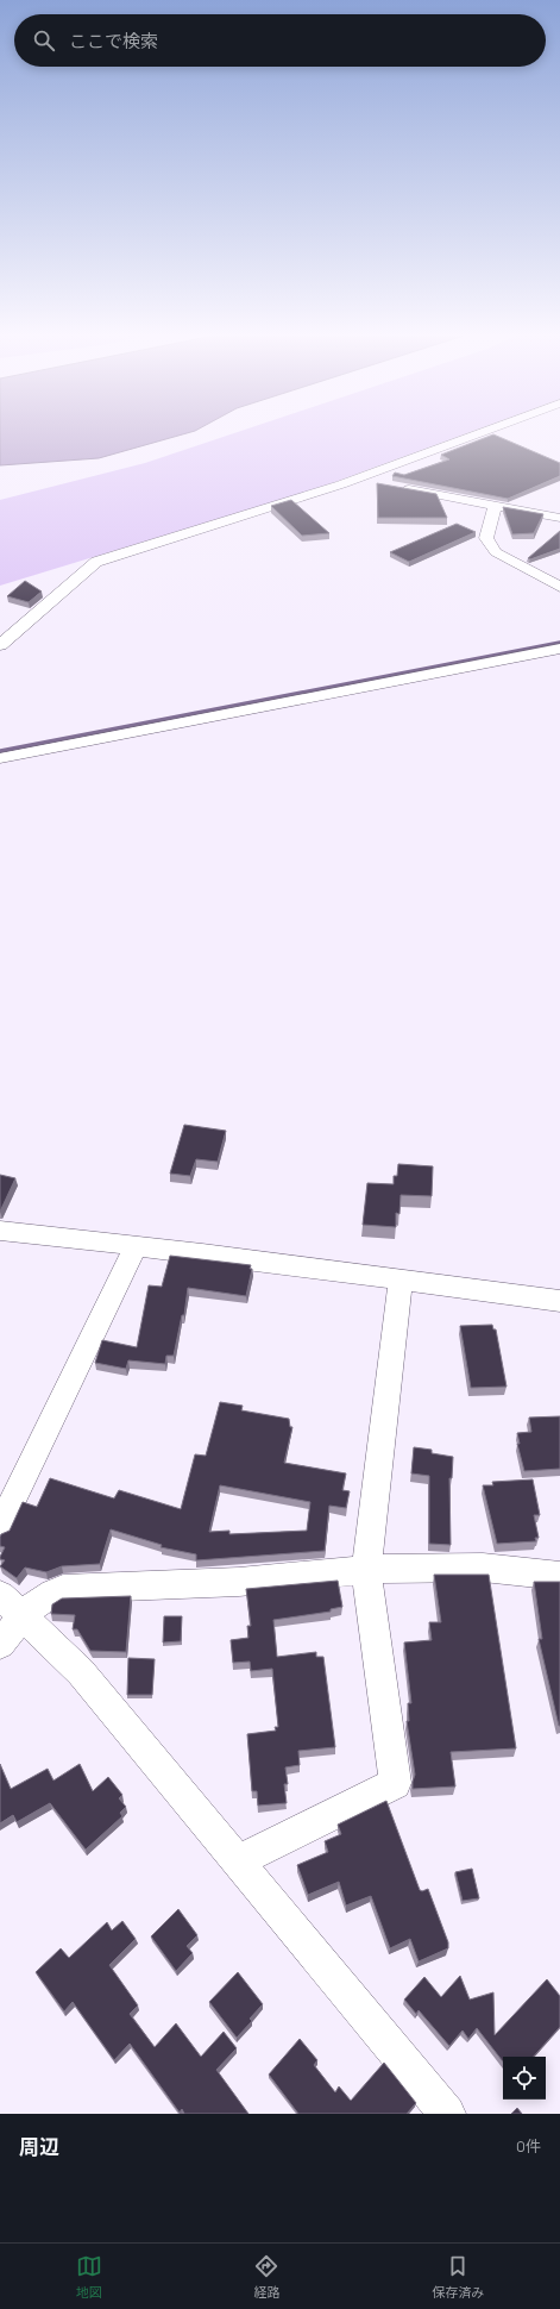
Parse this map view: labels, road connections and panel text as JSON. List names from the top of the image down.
{
  "page": {
    "search": "ここで検索",
    "heading": ["周辺", "0件"],
    "nav": ["地図", "経路", "保存済み"]
  }
}
